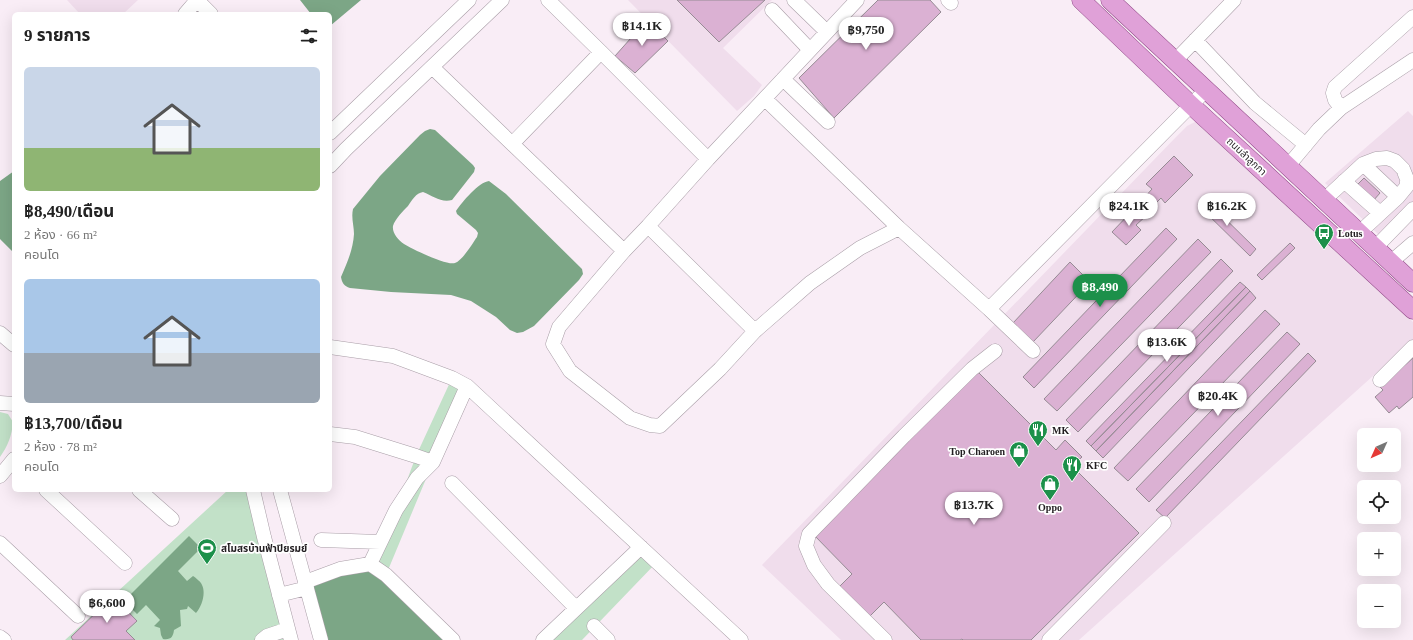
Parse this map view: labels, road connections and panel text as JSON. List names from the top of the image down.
{
  "streets": {
    "main road": ["ถนนลำลูกกา"]
  },
  "places": {
    "bus stop": ["Lotus"],
    "restaurant": ["MK", "KFC"],
    "shop": ["Top Charoen", "Oppo"],
    "sports": ["สโมสรบ้านฟ้าปิยรมย์"]
  },
  "north": "bottom left",
  "page": {
    "heading": "9 รายการ",
    "price": [
      "฿14.1K",
      "฿9,750",
      "฿24.1K",
      "฿16.2K",
      "฿8,490",
      "฿13.6K",
      "฿20.4K",
      "฿13.7K",
      "฿6,600"
    ],
    "list": [
      {
        "name": "฿8,490/เดือน",
        "note": "2 ห้อง · 66 m² · คอนโด"
      },
      {
        "name": "฿13,700/เดือน",
        "note": "2 ห้อง · 78 m² · คอนโด"
      }
    ],
    "map_buttons": ["+", "−"]
  }
}
